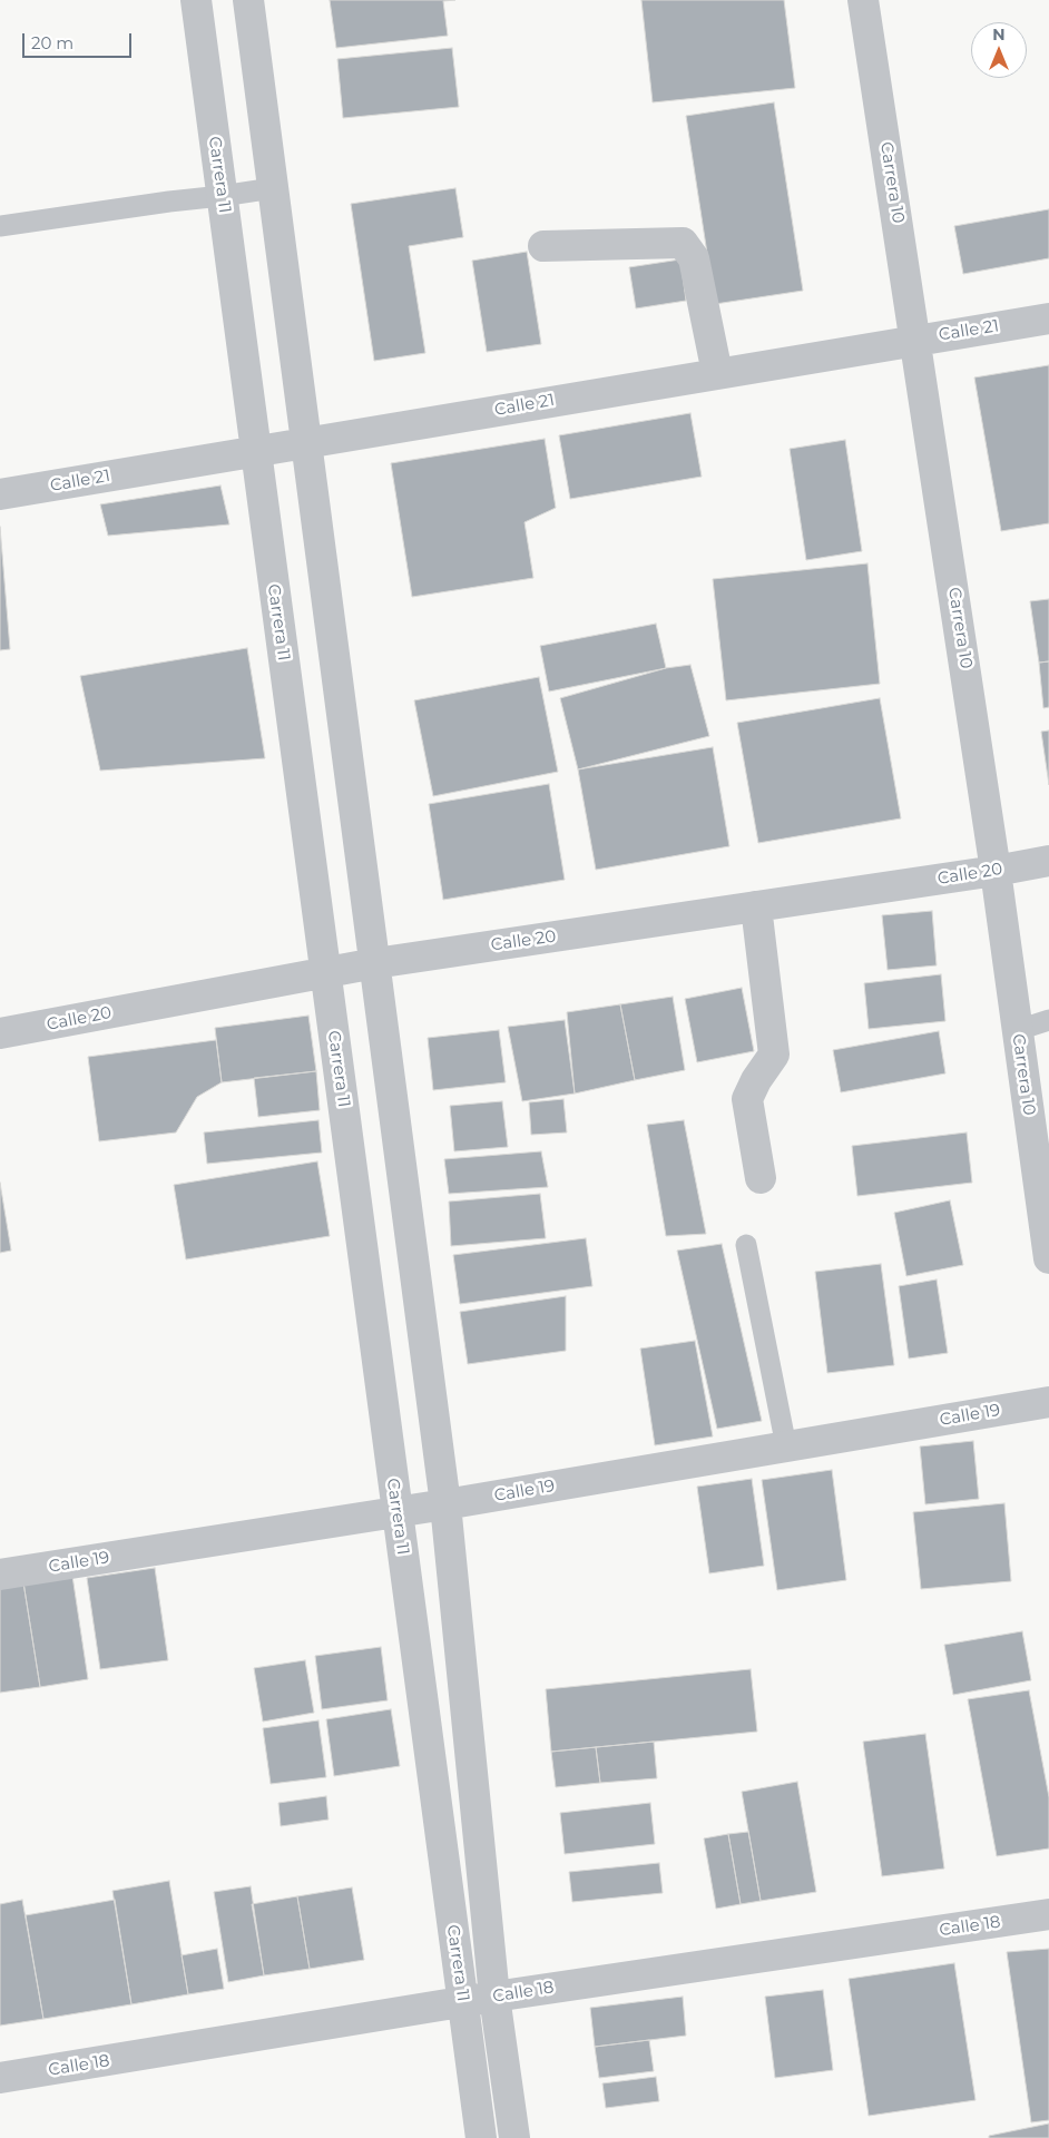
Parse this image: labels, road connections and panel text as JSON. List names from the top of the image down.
{
  "streets": {
    "street": [
      "Carrera 11",
      "Carrera 10",
      "Calle 21",
      "Calle 20",
      "Calle 19",
      "Calle 18"
    ]
  },
  "crossings": [
    ["Carrera 11", "Calle 21"],
    ["Carrera 11", "Calle 20"],
    ["Carrera 11", "Calle 19"],
    ["Carrera 11", "Calle 18"],
    ["Carrera 10", "Calle 21"],
    ["Carrera 10", "Calle 20"]
  ],
  "scale_bar": "20 m",
  "north": "top"
}
